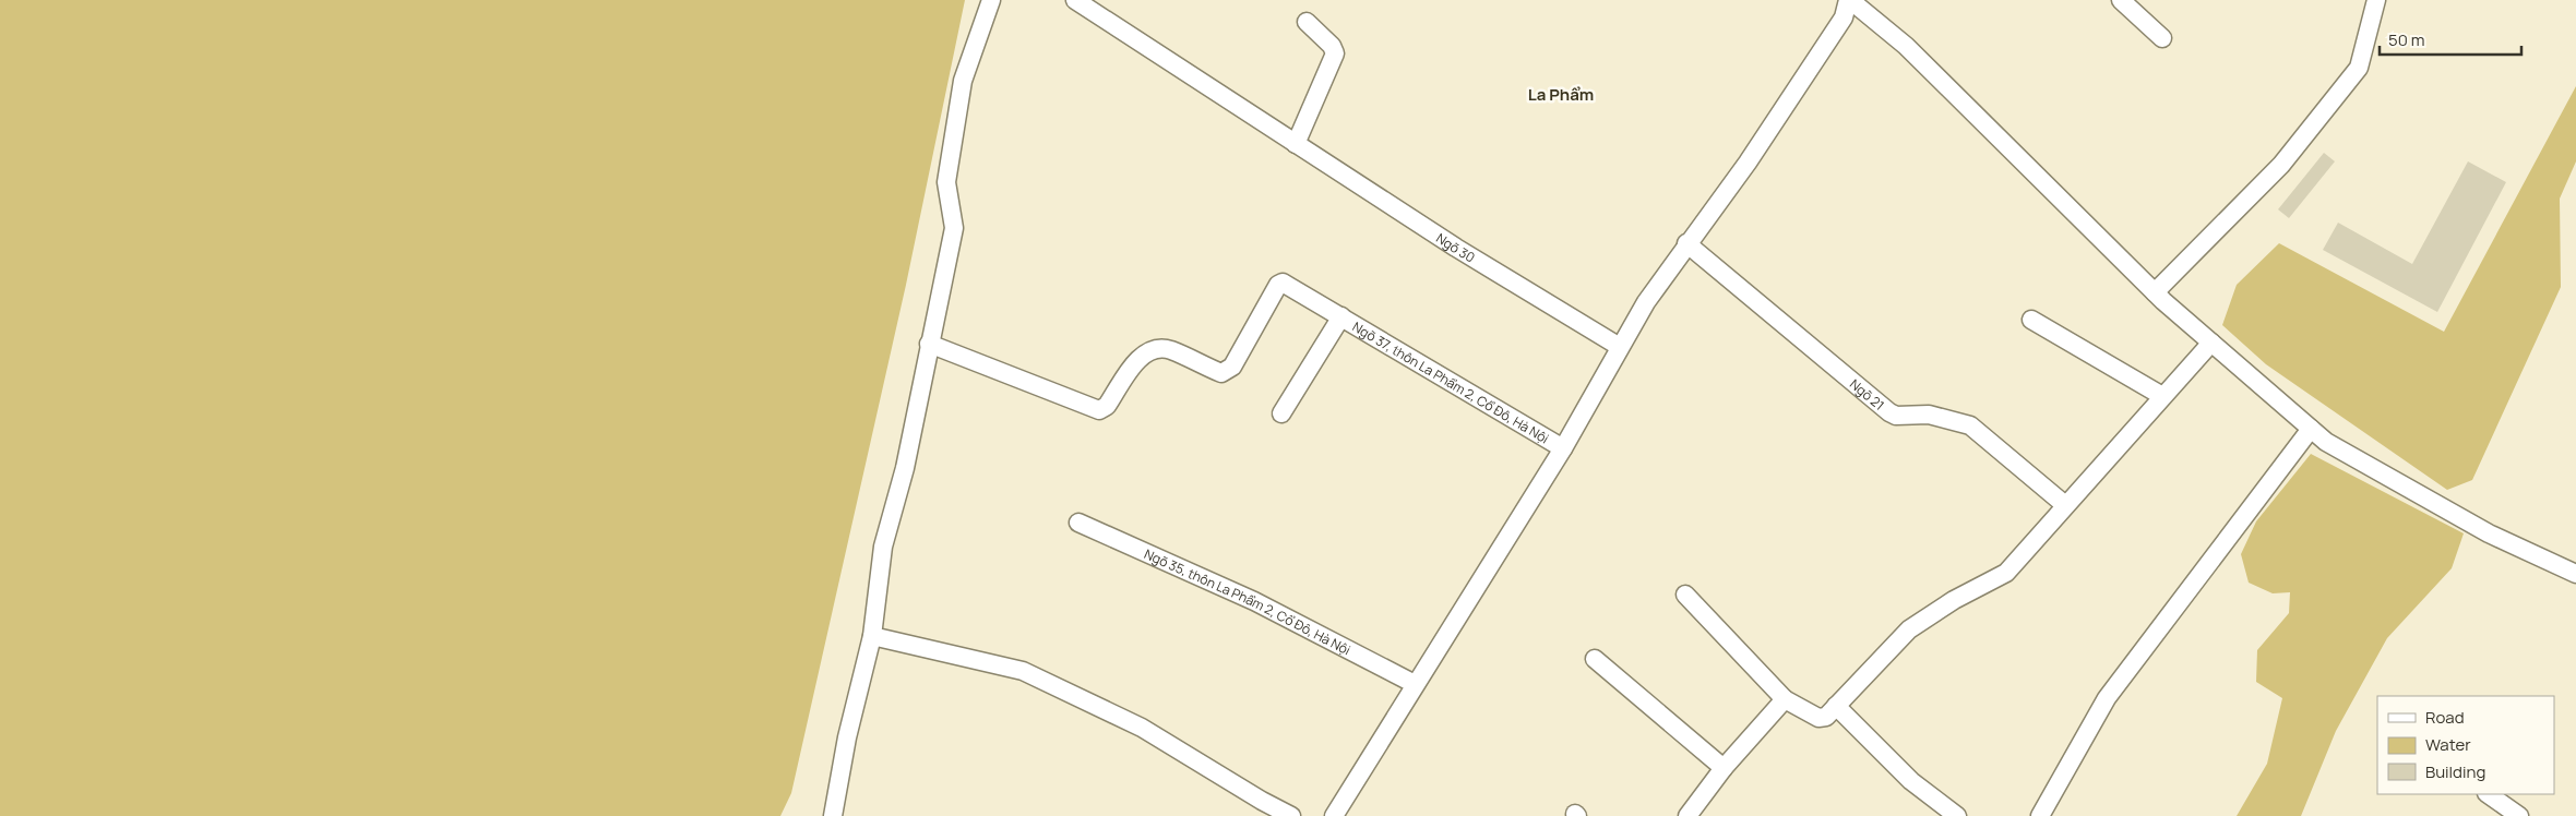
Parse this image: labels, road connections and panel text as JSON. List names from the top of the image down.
{
  "streets": {
    "street": [
      "Ngõ 30",
      "Ngõ 37, thôn La Phẩm 2, Cổ Đô, Hà Nội",
      "Ngõ 21",
      "Ngõ 35, thôn La Phẩm 2, Cổ Đô, Hà Nội"
    ]
  },
  "districts": ["La Phẩm"],
  "legend": ["Road", "Water", "Building"],
  "scale_bar": "50 m"
}
